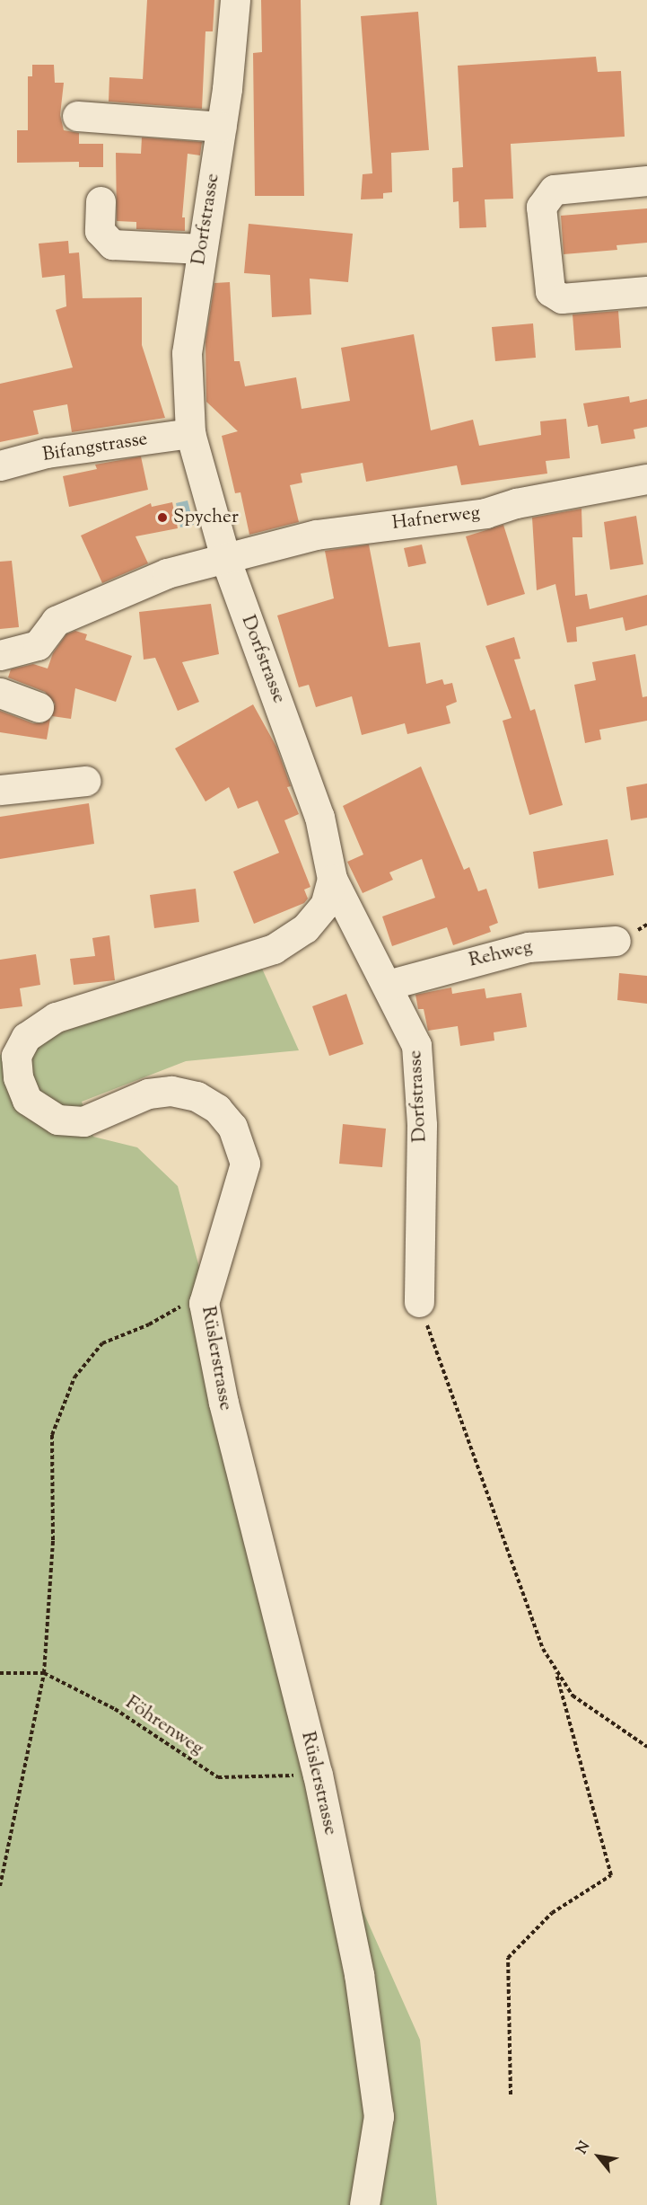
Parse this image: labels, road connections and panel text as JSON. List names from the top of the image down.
{
  "streets": {
    "street": [
      "Dorfstrasse",
      "Bifangstrasse",
      "Hafnerweg",
      "Rehweg",
      "Rüslerstrasse"
    ],
    "path": ["Föhrenweg"]
  },
  "crossings": [
    ["Dorfstrasse", "Bifangstrasse"],
    ["Dorfstrasse", "Hafnerweg"],
    ["Dorfstrasse", "Rehweg"],
    ["Dorfstrasse", "Rüslerstrasse"],
    ["Rüslerstrasse", "Föhrenweg"]
  ],
  "places": ["Spycher"],
  "north": "top left"
}
